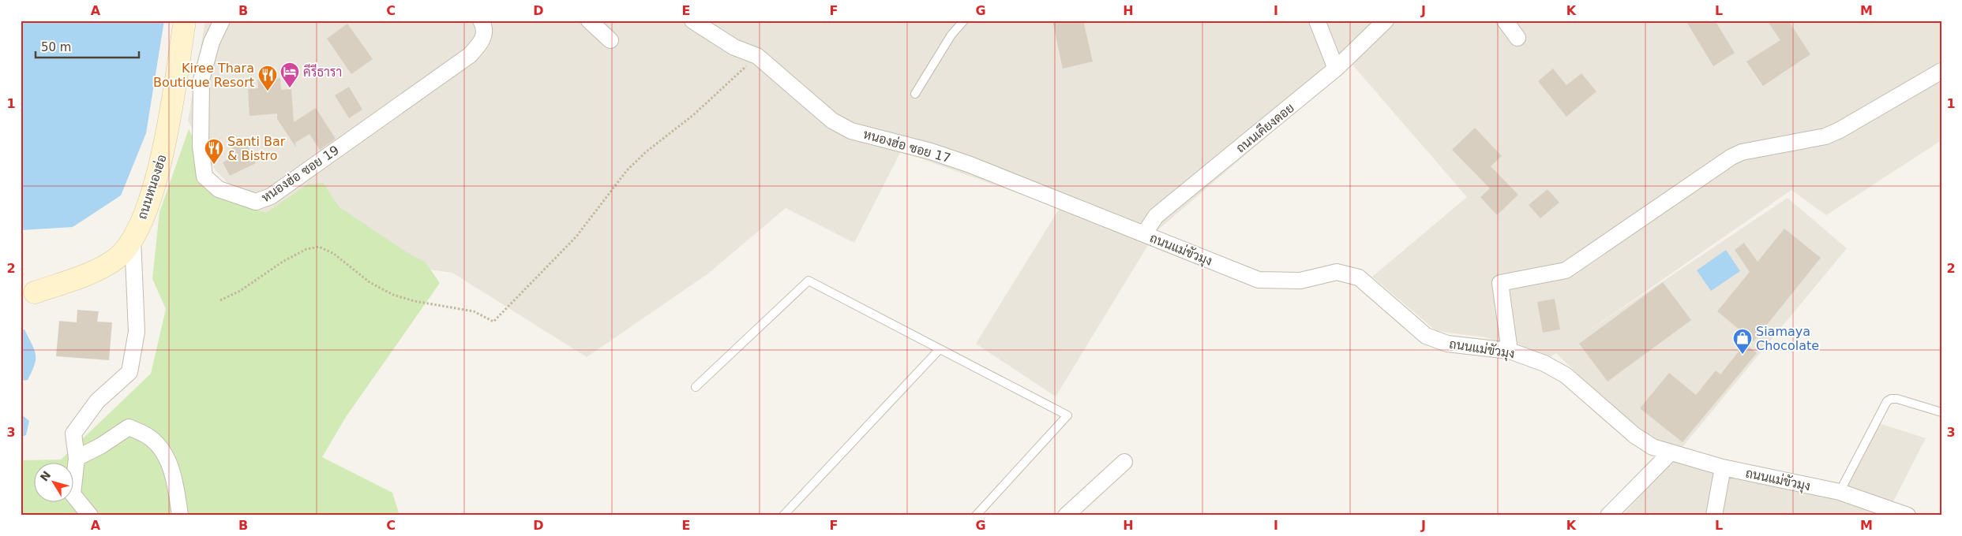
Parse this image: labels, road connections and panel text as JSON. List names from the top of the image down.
{
  "streets": {
    "street": [
      "ถนนเคียงดอย",
      "หนองฮ่อ ซอย 17",
      "หนองฮ่อ ซอย 19",
      "ถนนหนองฮ่อ",
      "ถนนแม่ขัวมุง"
    ]
  },
  "crossings": [
    ["ถนนเคียงดอย", "หนองฮ่อ ซอย 17"],
    ["ถนนเคียงดอย", "ถนนแม่ขัวมุง"],
    ["หนองฮ่อ ซอย 17", "ถนนแม่ขัวมุง"]
  ],
  "places": {
    "hotel": ["คีรีธารา"],
    "restaurant": ["Kiree Thara Boutique Resort", "Santi Bar & Bistro"],
    "shop": ["Siamaya Chocolate"]
  },
  "scale_bar": "50 m",
  "north": "top left",
  "grid": {
    "columns": [
      "A",
      "B",
      "C",
      "D",
      "E",
      "F",
      "G",
      "H",
      "I",
      "J",
      "K",
      "L",
      "M"
    ],
    "rows": ["1", "2", "3"]
  }
}
